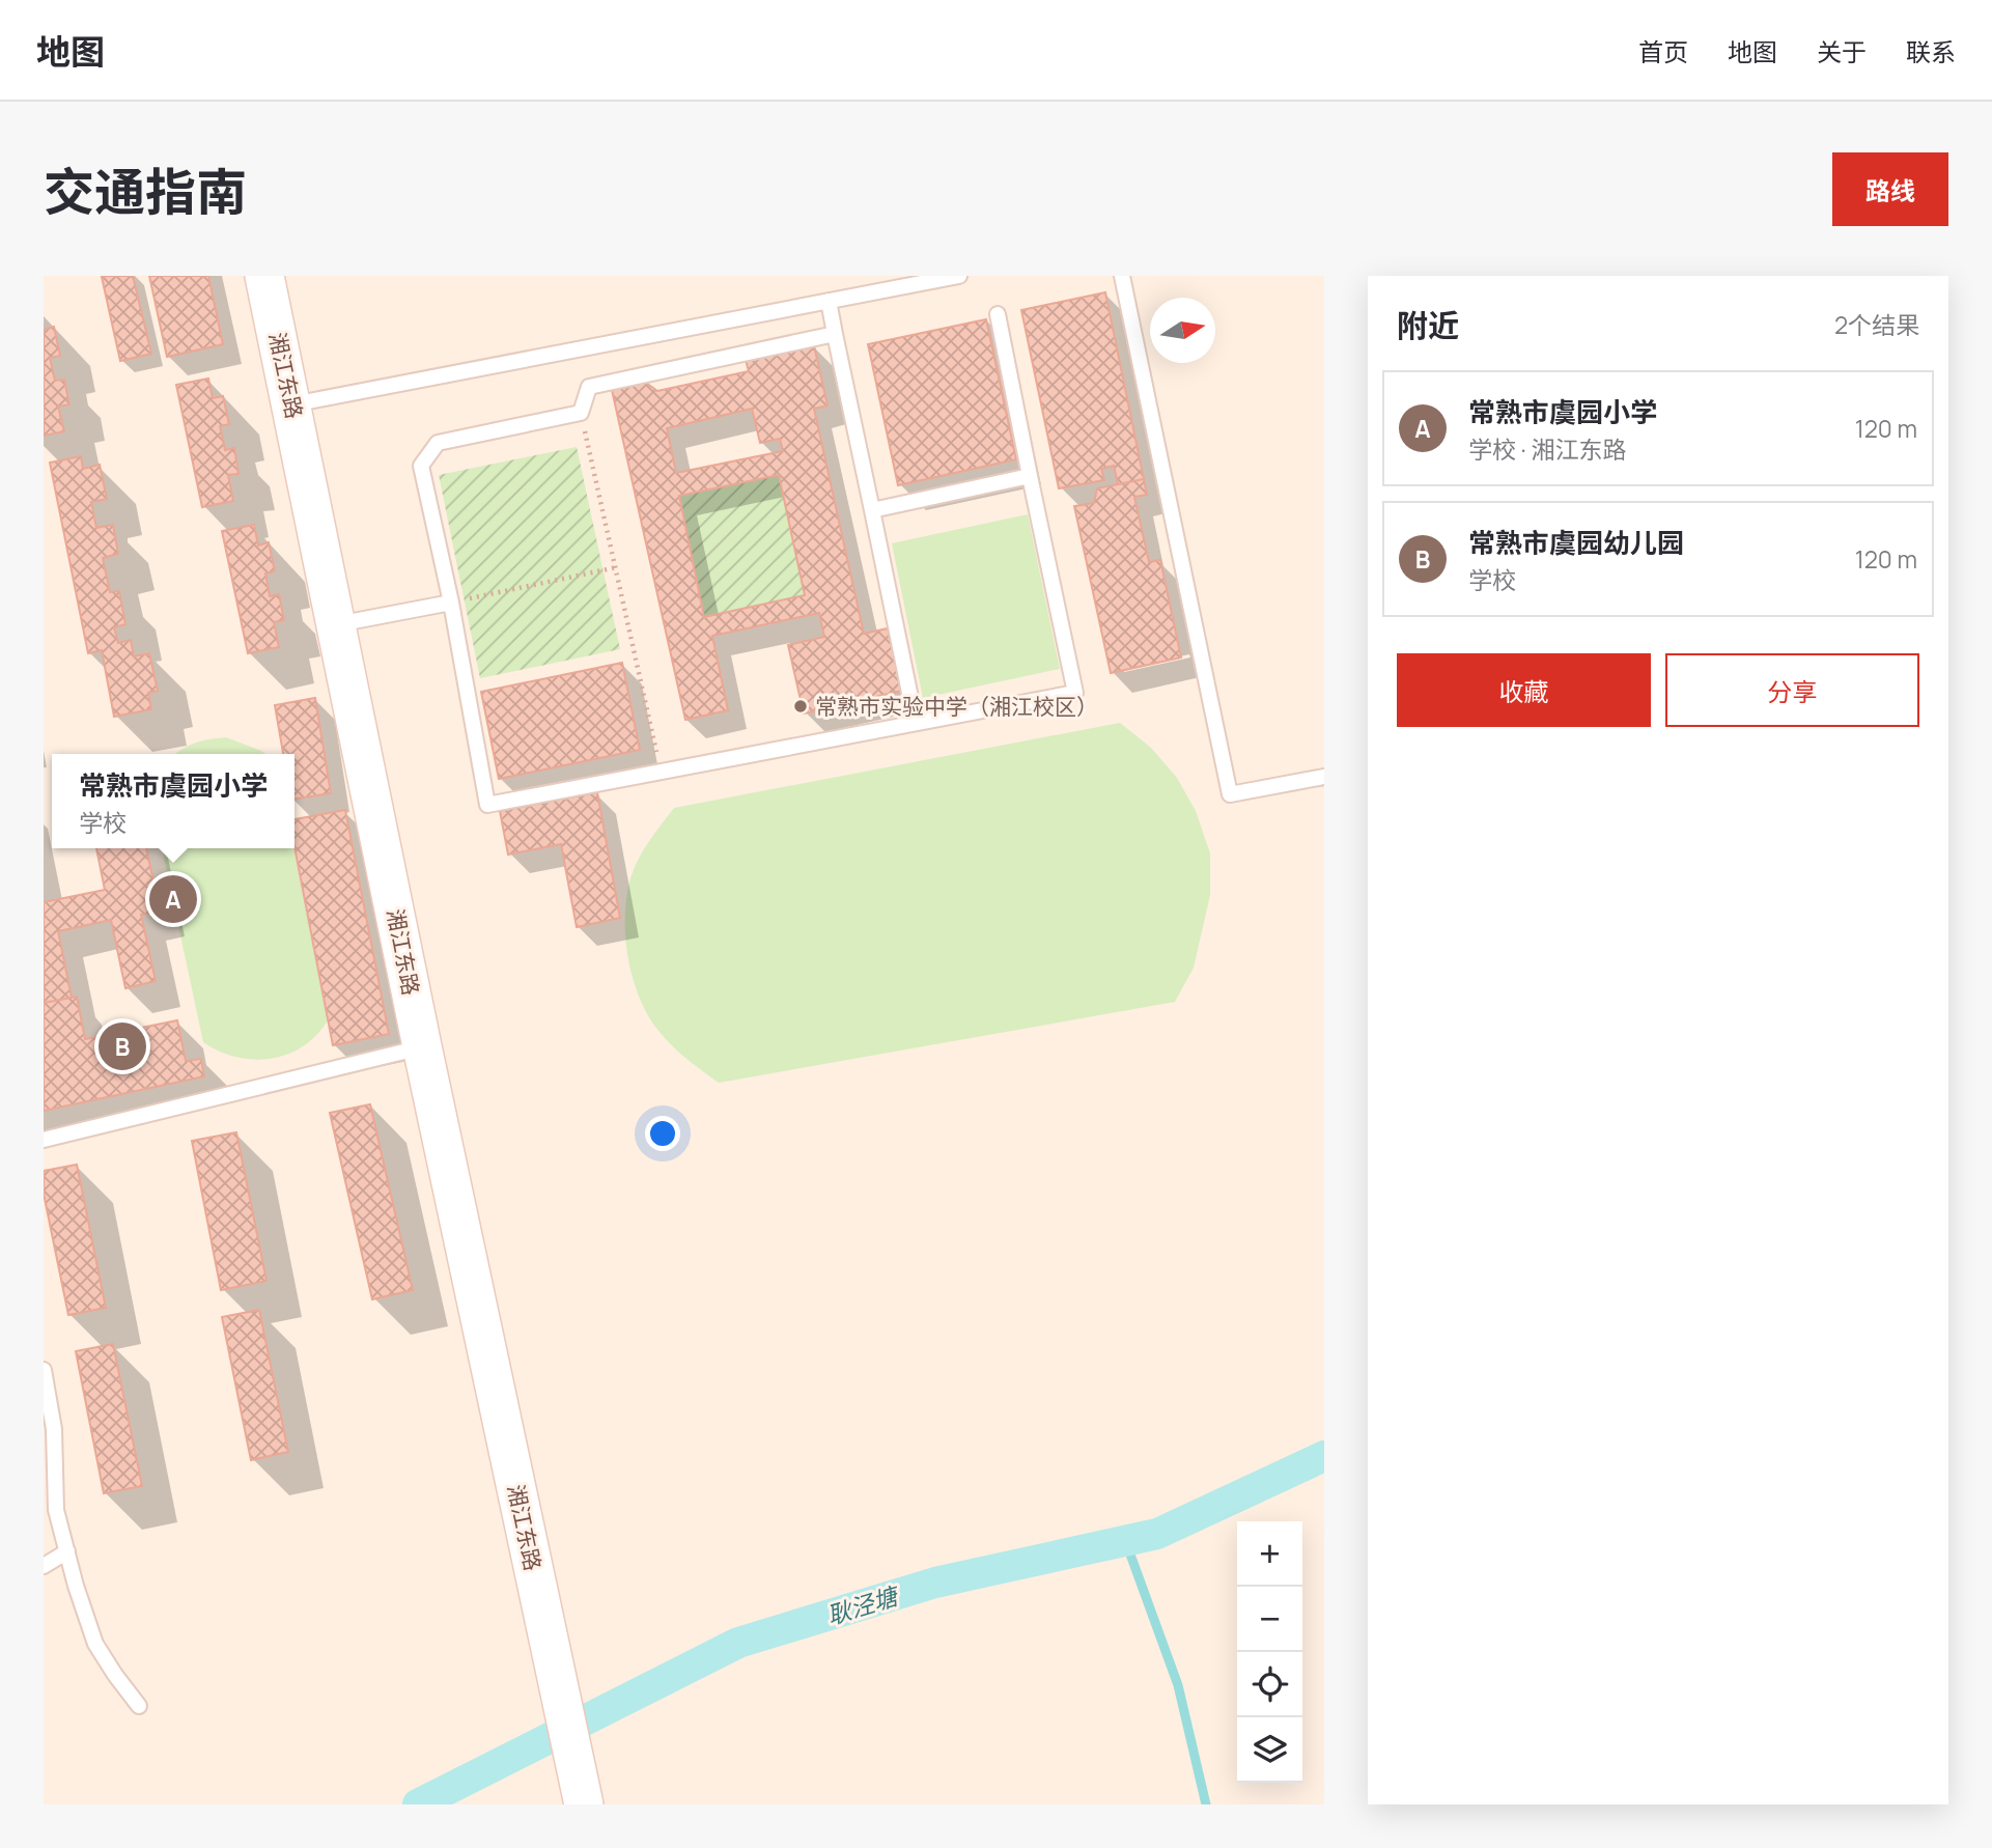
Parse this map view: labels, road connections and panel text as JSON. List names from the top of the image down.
{
  "streets": {
    "street": ["湘江东路"]
  },
  "water": ["耿泾塘"],
  "places": ["常熟市实验中学（湘江校区）"],
  "north": "right",
  "page": {
    "header": "地图",
    "nav": [
      "首页",
      "地图",
      "关于",
      "联系"
    ],
    "title": "交通指南",
    "buttons": [
      "路线",
      ["收藏", "分享"]
    ],
    "heading": ["附近", "2个结果"],
    "list": [
      {
        "mark": "A",
        "name": "常熟市虞园小学",
        "note": "学校 · 湘江东路",
        "value": "120 m"
      },
      {
        "mark": "B",
        "name": "常熟市虞园幼儿园",
        "note": "学校",
        "value": "120 m"
      }
    ],
    "popup": ["常熟市虞园小学", "学校"],
    "pins": ["A", "B"],
    "map_buttons": ["+", "−"]
  }
}
